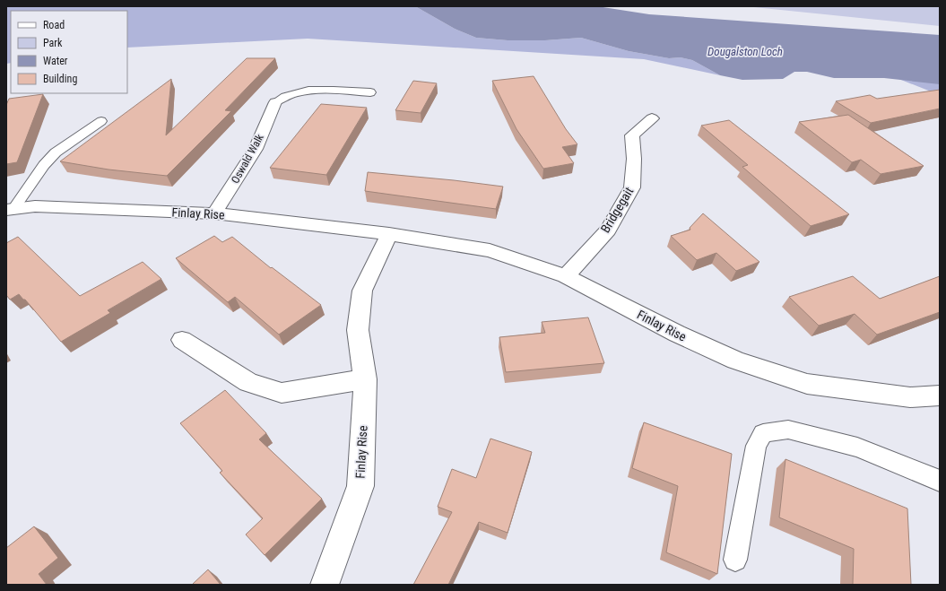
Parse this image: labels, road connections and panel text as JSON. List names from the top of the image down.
{
  "streets": {
    "street": ["Oswald Walk", "Bridgegait", "Finlay Rise"]
  },
  "crossings": [
    ["Oswald Walk", "Finlay Rise"],
    ["Bridgegait", "Finlay Rise"]
  ],
  "water": ["Dougalston Loch"],
  "legend": [
    "Road",
    "Park",
    "Water",
    "Building"
  ]
}
